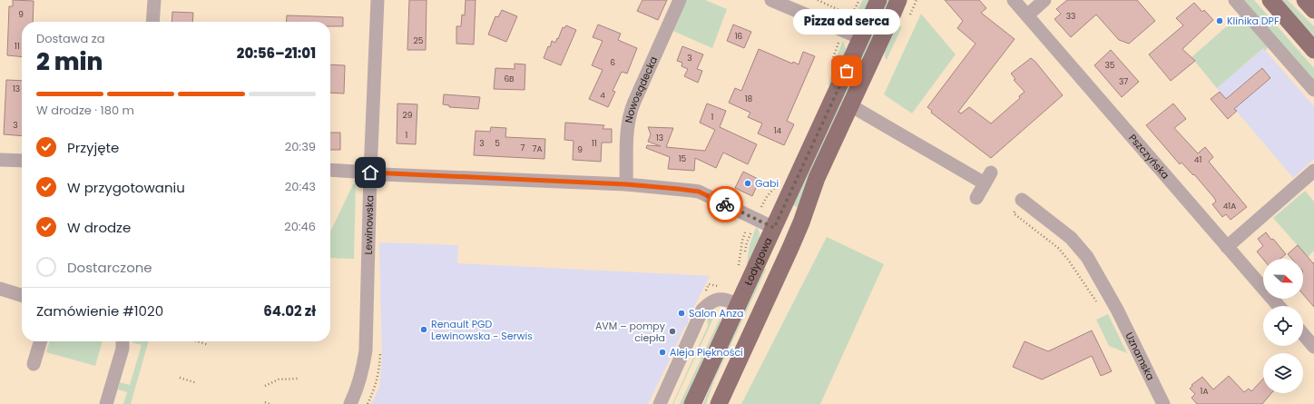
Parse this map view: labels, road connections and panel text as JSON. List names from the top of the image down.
{
  "streets": {
    "main road": ["Łodygowa"],
    "street": [
      "Nowosądecka",
      "Pszczyńska",
      "Lewinowska",
      "Uznamska"
    ]
  },
  "places": [
    "Klinika DPF",
    "Pizza od serca",
    "Gabi",
    "Salon Anza",
    "Renault PGD Lewinowska - Serwis",
    "AVM – pompy ciepła",
    "Aleja Piękności"
  ],
  "house_numbers": [
    "9",
    "33",
    "16",
    "25",
    "11",
    "3",
    "6",
    "35",
    "6B",
    "37",
    "13",
    "4",
    "18",
    "29",
    "1",
    "3",
    "14",
    "1",
    "13",
    "3",
    "5",
    "11",
    "7",
    "7A",
    "9",
    "15",
    "41",
    "41A",
    "1A"
  ],
  "north": "right",
  "page": {
    "bubble": "Pizza od serca",
    "heading": ["2 min", "Dostawa za", "20:56–21:01"],
    "panel": ["Zamówienie #1020", "64.02 zł"],
    "bar": "W drodze · 180 m",
    "list": [
      ["Przyjęte", "20:39"],
      ["W przygotowaniu", "20:43"],
      ["W drodze", "20:46"],
      "Dostarczone"
    ]
  }
}
